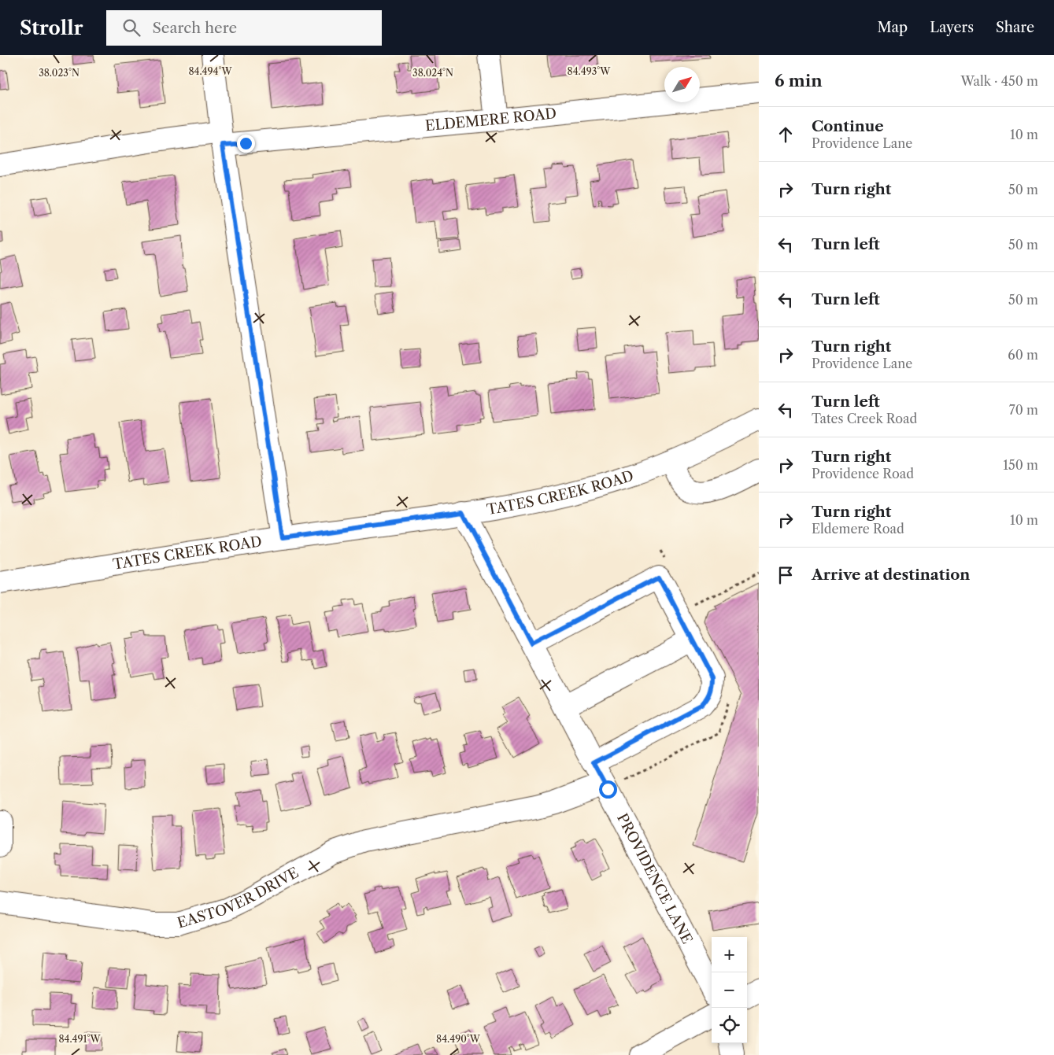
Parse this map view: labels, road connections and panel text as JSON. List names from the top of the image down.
{
  "streets": {
    "street": [
      "ELDEMERE ROAD",
      "TATES CREEK ROAD",
      "PROVIDENCE LANE",
      "EASTOVER DRIVE"
    ]
  },
  "crossings": [
    ["TATES CREEK ROAD", "PROVIDENCE LANE"],
    ["PROVIDENCE LANE", "EASTOVER DRIVE"]
  ],
  "north": "top right",
  "page": {
    "header": "Strollr",
    "search": "Search here",
    "nav": ["Map", "Layers", "Share"],
    "heading": ["6 min", "Walk · 450 m"],
    "list": [
      ["Continue", "Providence Lane", "10 m"],
      ["Turn right", "50 m"],
      ["Turn left", "50 m"],
      ["Turn left", "50 m"],
      ["Turn right", "Providence Lane", "60 m"],
      ["Turn left", "Tates Creek Road", "70 m"],
      ["Turn right", "Providence Road", "150 m"],
      ["Turn right", "Eldemere Road", "10 m"],
      "Arrive at destination"
    ],
    "map_buttons": ["+", "−"]
  },
  "coordinates": [
    "84.494°W",
    "84.493°W",
    "38.023°N",
    "38.024°N",
    "84.491°W",
    "84.490°W"
  ]
}
